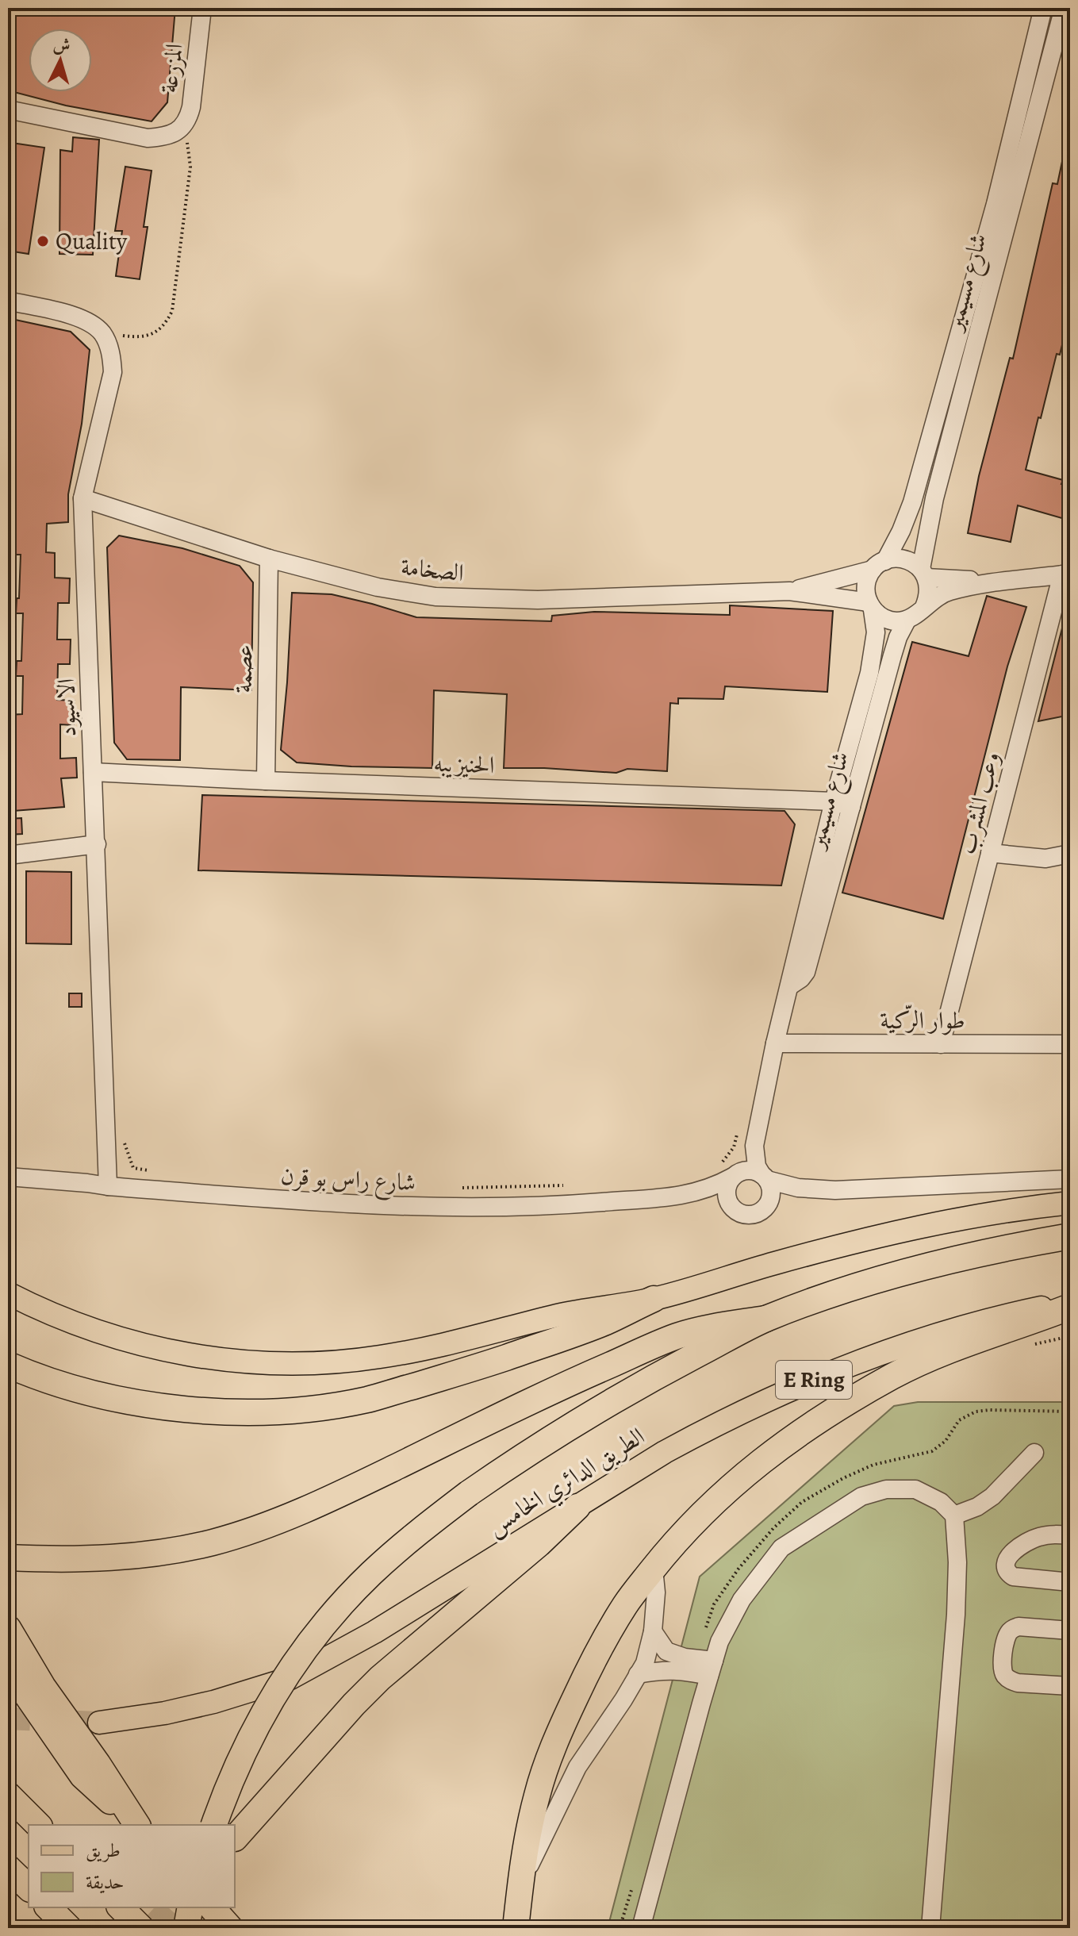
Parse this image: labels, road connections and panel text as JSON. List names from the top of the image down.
{
  "streets": {
    "main road": ["E Ring", "الطريق الدائري الخامس"],
    "street": [
      "المزرعة",
      "شارع مسيمير",
      "الصخامة",
      "عصمة",
      "الاسيود",
      "الحنيزيبه",
      "وعب المشرب",
      "طوار الرّكية",
      "شارع راس بو قرن"
    ]
  },
  "crossings": [
    ["شارع مسيمير", "الصخامة"],
    ["شارع مسيمير", "الحنيزيبه"],
    ["شارع مسيمير", "طوار الرّكية"],
    ["شارع مسيمير", "شارع راس بو قرن"],
    ["الصخامة", "عصمة"],
    ["الصخامة", "الاسيود"],
    ["عصمة", "الحنيزيبه"],
    ["الاسيود", "الحنيزيبه"],
    ["الاسيود", "شارع راس بو قرن"],
    ["وعب المشرب", "طوار الرّكية"]
  ],
  "places": ["Quality"],
  "legend": ["طريق", "حديقة"],
  "north": "top"
}
